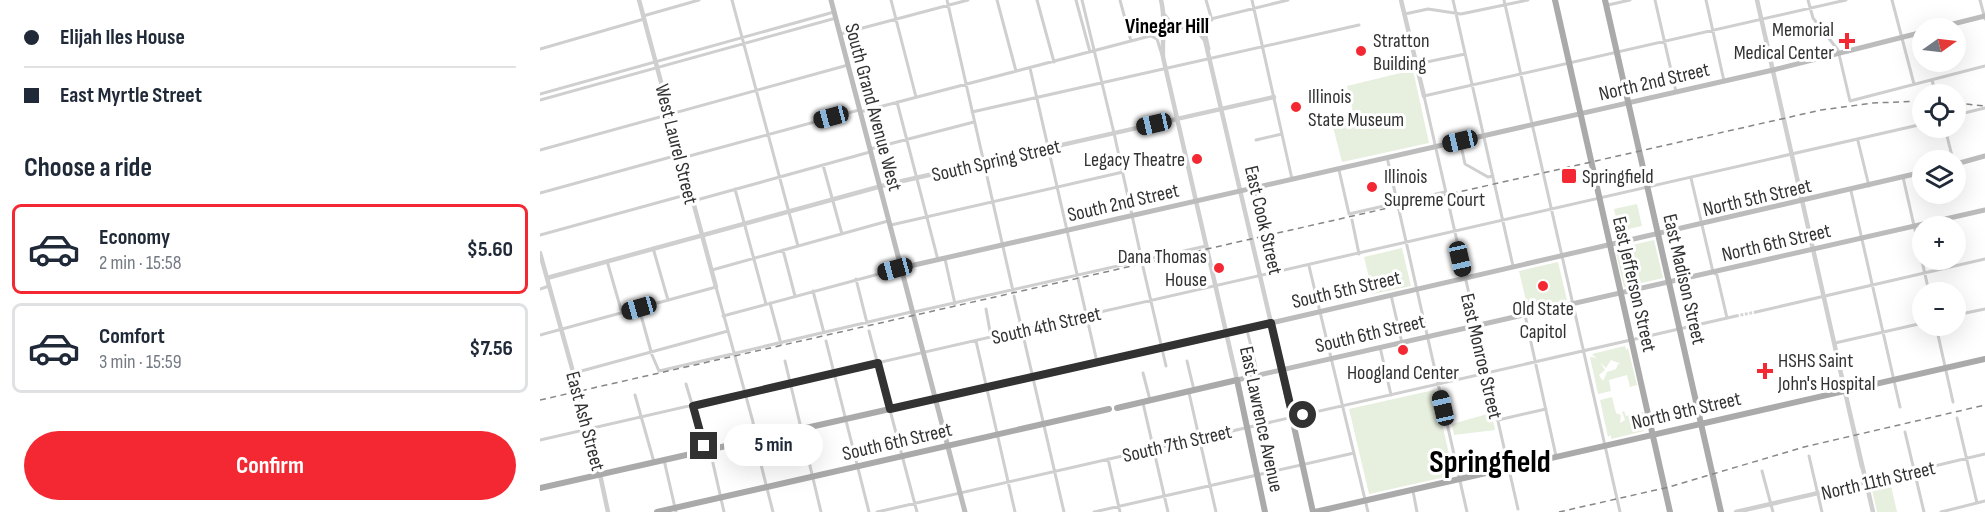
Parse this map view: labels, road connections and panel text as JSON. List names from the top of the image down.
{
  "streets": {
    "main road": [
      "North 2nd Street",
      "South Grand Avenue West",
      "North 5th Street",
      "South 2nd Street",
      "East Cook Street",
      "North 6th Street",
      "East Madison Street",
      "East Jefferson Street",
      "South 5th Street",
      "South 6th Street",
      "North 9th Street",
      "East Lawrence Avenue"
    ],
    "street": [
      "West Laurel Street",
      "South Spring Street",
      "South 4th Street",
      "East Monroe Street",
      "East Ash Street",
      "South 7th Street",
      "North 11th Street"
    ]
  },
  "crossings": [
    ["North 2nd Street", "South 2nd Street"],
    ["North 2nd Street", "East Madison Street"],
    ["North 2nd Street", "East Jefferson Street"],
    ["South Grand Avenue West", "South Spring Street"],
    ["South Grand Avenue West", "South 2nd Street"],
    ["South Grand Avenue West", "South 5th Street"],
    ["South Grand Avenue West", "South 4th Street"],
    ["South Grand Avenue West", "South 6th Street"],
    ["South Grand Avenue West", "South 7th Street"],
    ["West Laurel Street", "South Spring Street"],
    ["South Spring Street", "East Cook Street"],
    ["South Spring Street", "East Lawrence Avenue"],
    ["South Spring Street", "East Ash Street"],
    ["North 5th Street", "East Madison Street"],
    ["North 5th Street", "East Jefferson Street"],
    ["North 5th Street", "South 5th Street"],
    ["South 2nd Street", "East Cook Street"],
    ["South 2nd Street", "East Monroe Street"],
    ["South 2nd Street", "East Lawrence Avenue"],
    ["East Cook Street", "South 5th Street"],
    ["East Cook Street", "South 4th Street"],
    ["East Cook Street", "South 6th Street"],
    ["East Cook Street", "North 9th Street"],
    ["East Cook Street", "South 7th Street"],
    ["North 6th Street", "East Madison Street"],
    ["North 6th Street", "East Jefferson Street"],
    ["North 6th Street", "South 6th Street"],
    ["East Madison Street", "South 4th Street"],
    ["East Madison Street", "North 9th Street"],
    ["East Madison Street", "South 7th Street"],
    ["East Jefferson Street", "South 4th Street"],
    ["East Jefferson Street", "North 9th Street"],
    ["East Jefferson Street", "South 7th Street"],
    ["South 5th Street", "East Monroe Street"],
    ["South 5th Street", "East Lawrence Avenue"],
    ["South 5th Street", "East Ash Street"],
    ["South 4th Street", "East Monroe Street"],
    ["South 4th Street", "East Lawrence Avenue"],
    ["South 4th Street", "East Ash Street"],
    ["South 6th Street", "East Monroe Street"],
    ["South 6th Street", "East Lawrence Avenue"],
    ["East Monroe Street", "North 9th Street"],
    ["East Monroe Street", "South 7th Street"],
    ["East Lawrence Avenue", "South 7th Street"]
  ],
  "districts": ["Vinegar Hill", "Springfield"],
  "places": {
    "health": ["Memorial Medical Center", "HSHS Saint John's Hospital"],
    "other": [
      "Stratton Building",
      "Illinois State Museum",
      "Legacy Theatre",
      "Illinois Supreme Court",
      "Dana Thomas House",
      "Old State Capitol",
      "Hoogland Center"
    ],
    "transit": ["Springfield"]
  },
  "north": "right",
  "page": {
    "banner": ["Elijah Iles House", "East Myrtle Street"],
    "map_buttons": ["+", "−"],
    "heading": "Choose a ride",
    "list": [
      {
        "name": "Economy",
        "note": "2 min · 15:58",
        "value": "$5.60"
      },
      {
        "name": "Comfort",
        "note": "3 min · 15:59",
        "value": "$7.56"
      }
    ],
    "buttons": "Confirm",
    "bubble": "5 min"
  }
}
